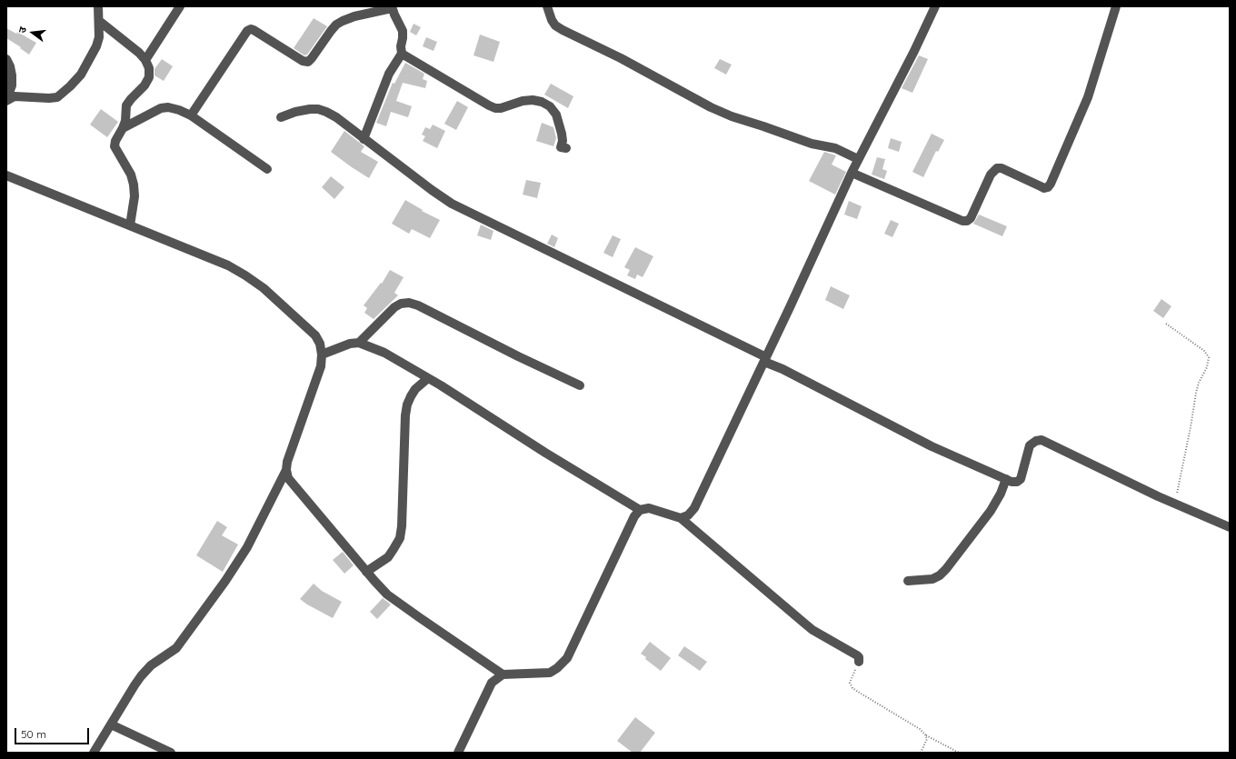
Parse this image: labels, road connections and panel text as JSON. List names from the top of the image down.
{
  "scale_bar": "50 m",
  "north": "left"
}
